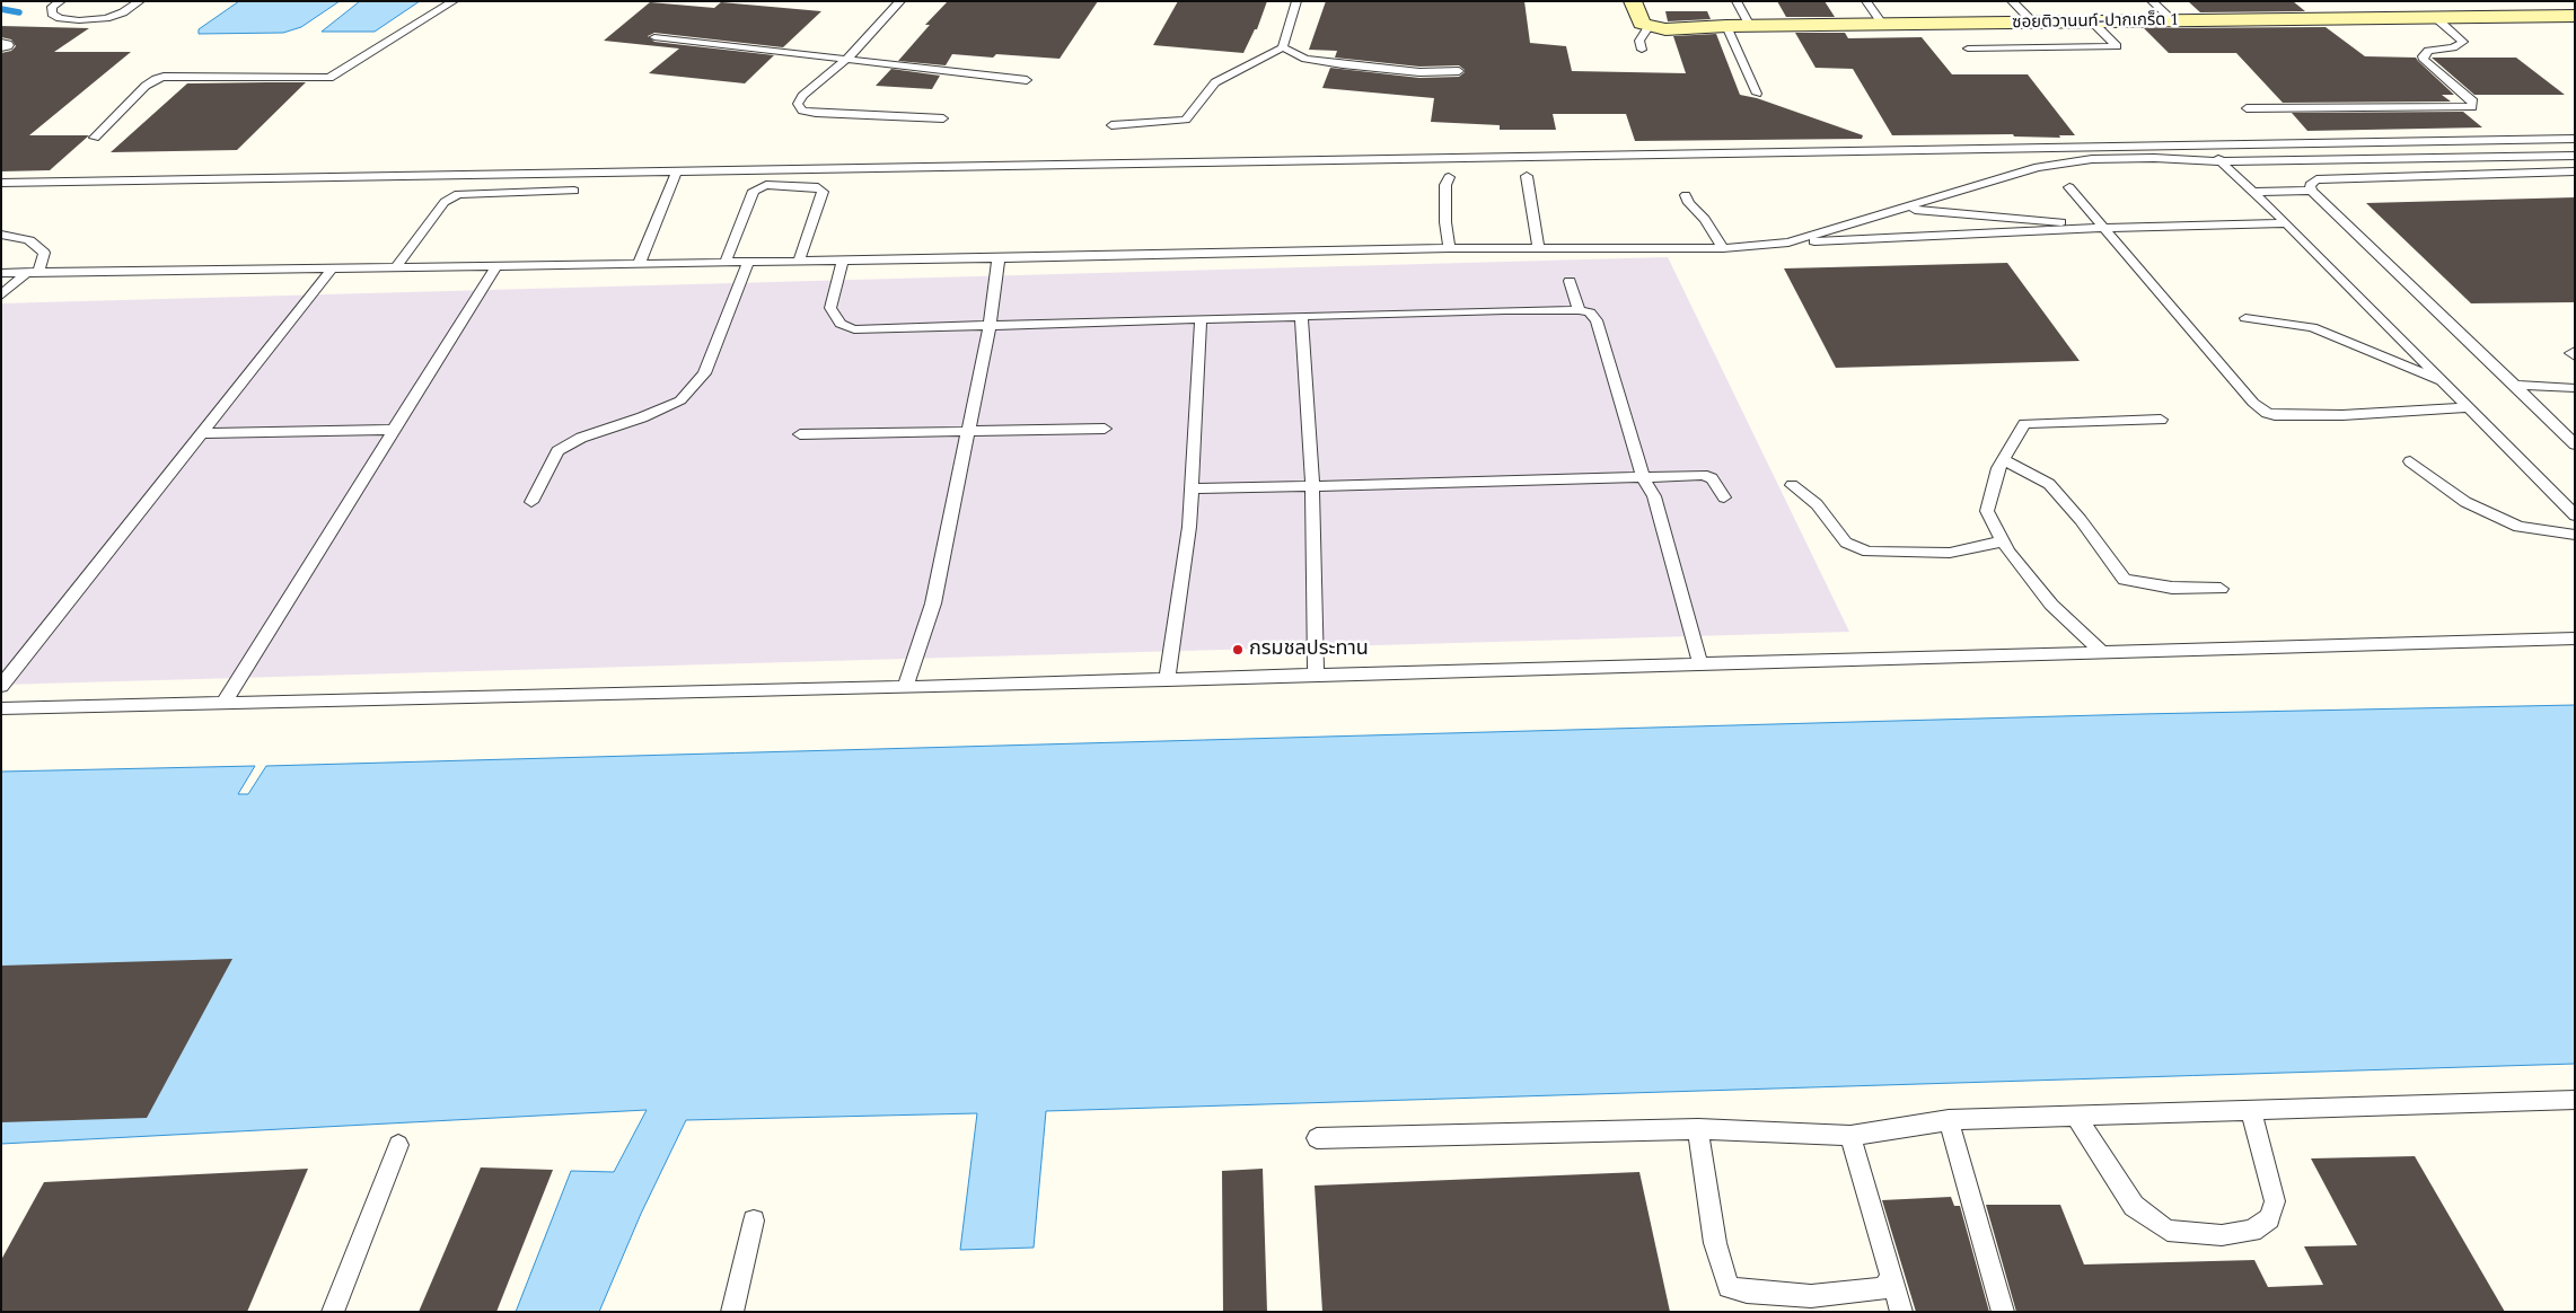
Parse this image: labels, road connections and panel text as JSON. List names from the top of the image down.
{
  "streets": {
    "street": ["ซอยติวานนท์-ปากเกร็ด 1"]
  },
  "places": ["กรมชลประทาน"]
}
